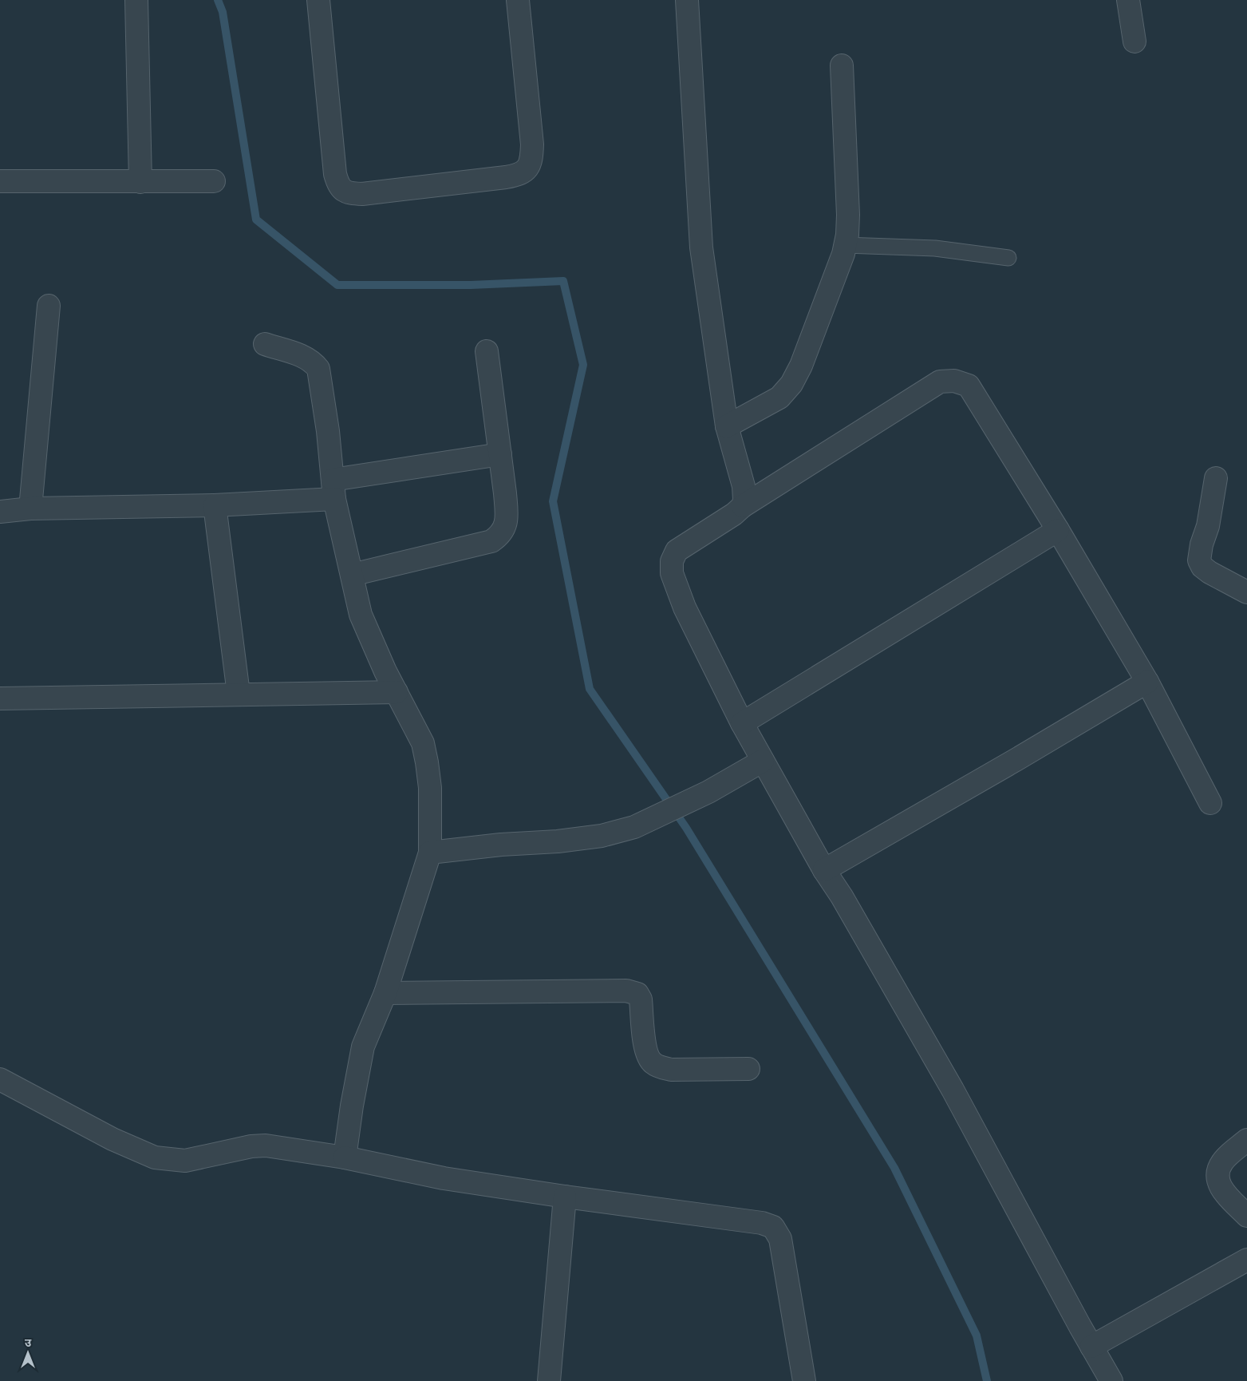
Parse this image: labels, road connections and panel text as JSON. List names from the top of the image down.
{
  "north": "top"
}
